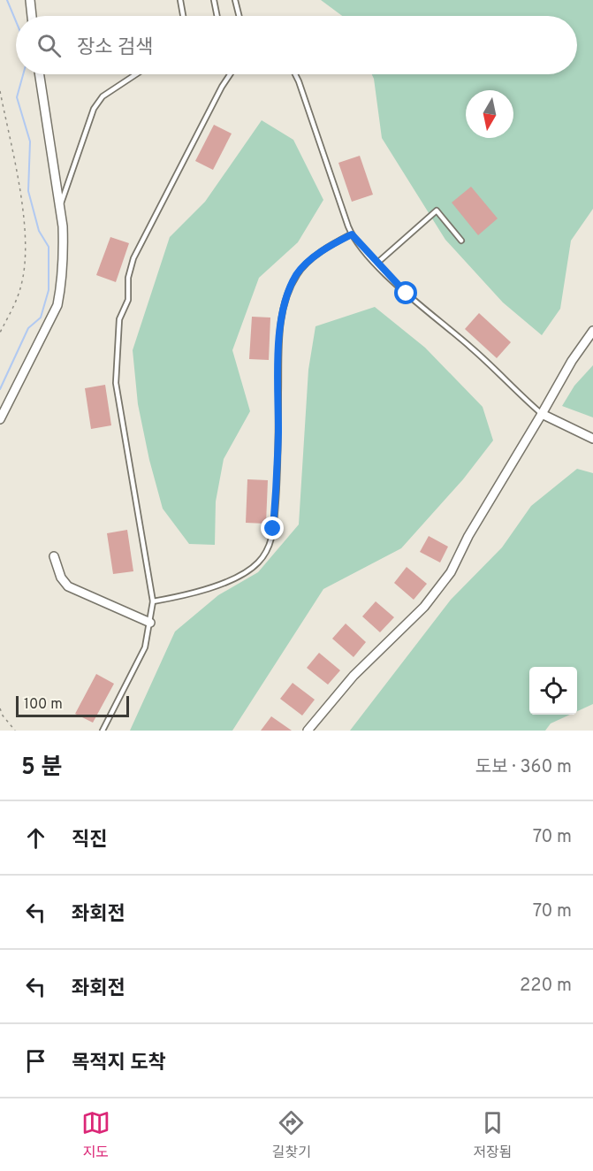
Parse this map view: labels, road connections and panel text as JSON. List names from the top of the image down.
{
  "scale_bar": "100 m",
  "north": "bottom",
  "page": {
    "search": "장소 검색",
    "scale": "100 m",
    "heading": ["5 분", "도보 · 360 m"],
    "list": [
      ["직진", "70 m"],
      ["좌회전", "70 m"],
      ["좌회전", "220 m"],
      "목적지 도착"
    ],
    "nav": ["지도", "길찾기", "저장됨"]
  }
}
